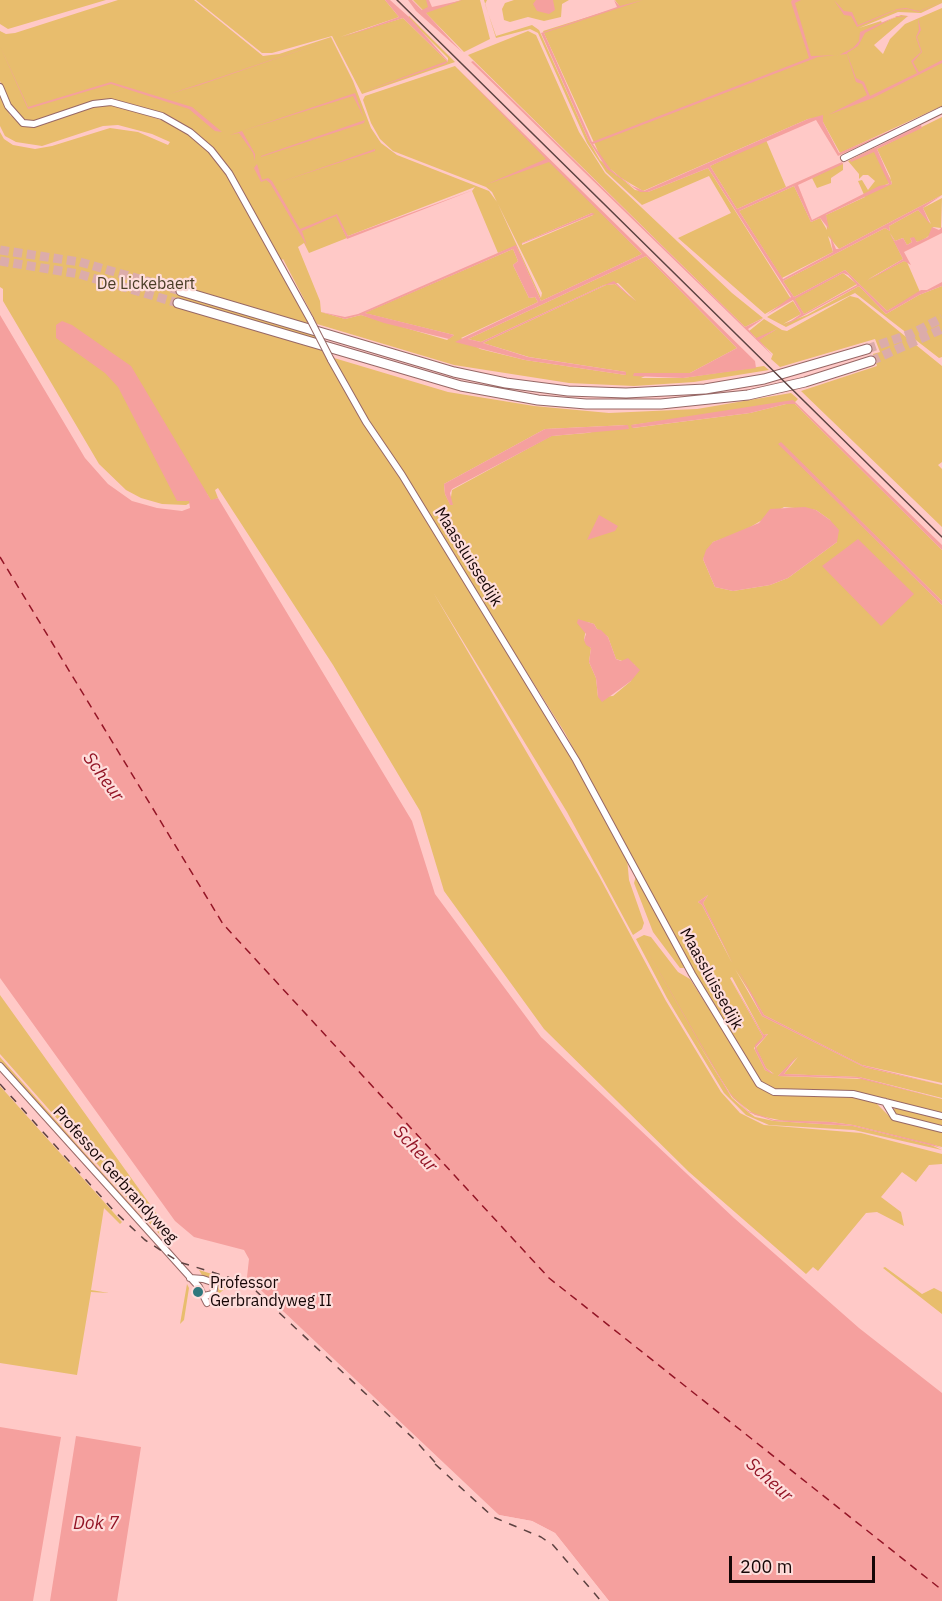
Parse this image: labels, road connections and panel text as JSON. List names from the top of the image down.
{
  "streets": {
    "street": ["Maassluissedijk", "Professor Gerbrandyweg"]
  },
  "water": ["Scheur", "Dok 7"],
  "parks": ["De Lickebaert"],
  "places": ["Professor Gerbrandyweg II"],
  "scale_bar": "200 m"
}
